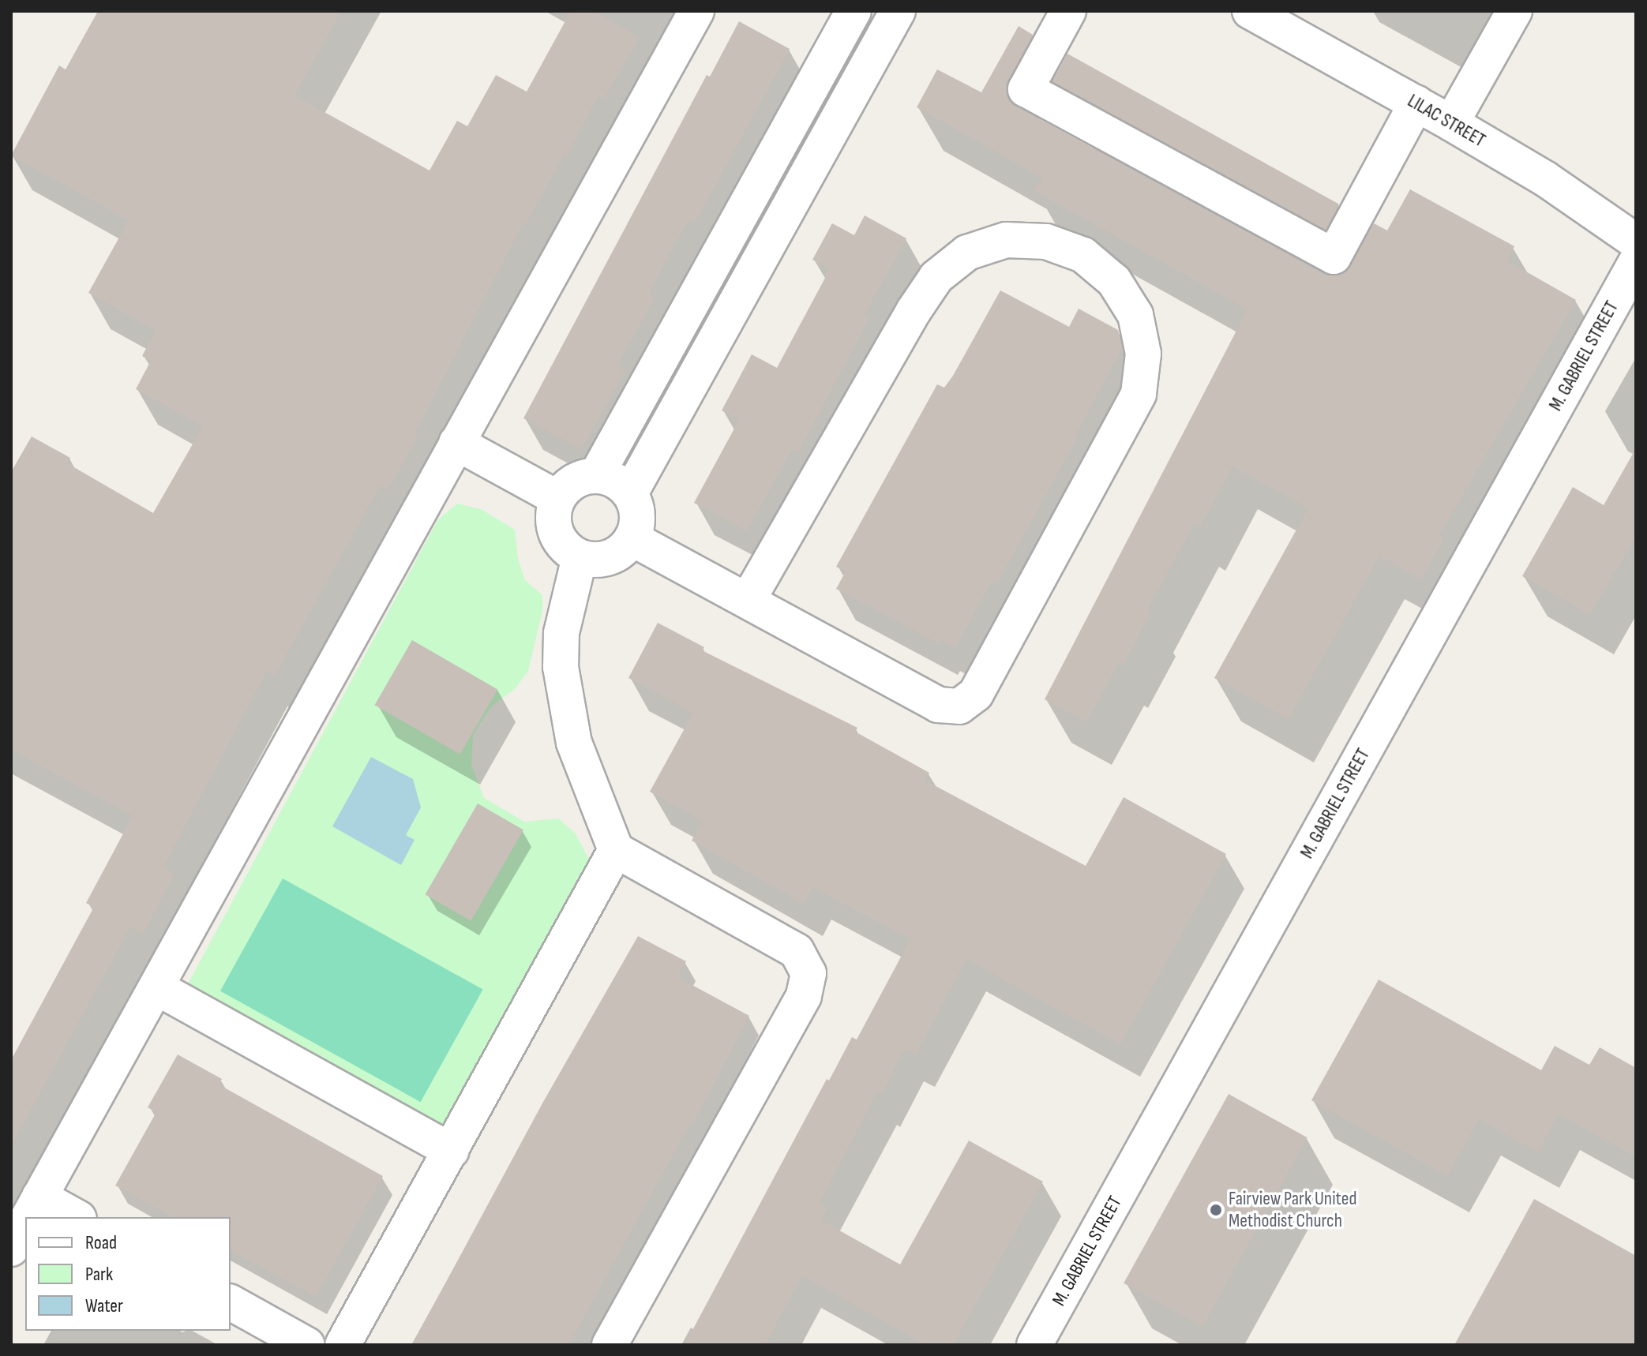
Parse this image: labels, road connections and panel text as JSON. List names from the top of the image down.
{
  "streets": {
    "street": ["LILAC STREET", "M. GABRIEL STREET"]
  },
  "places": ["Fairview Park United Methodist Church"],
  "legend": ["Road", "Park", "Water"]
}
